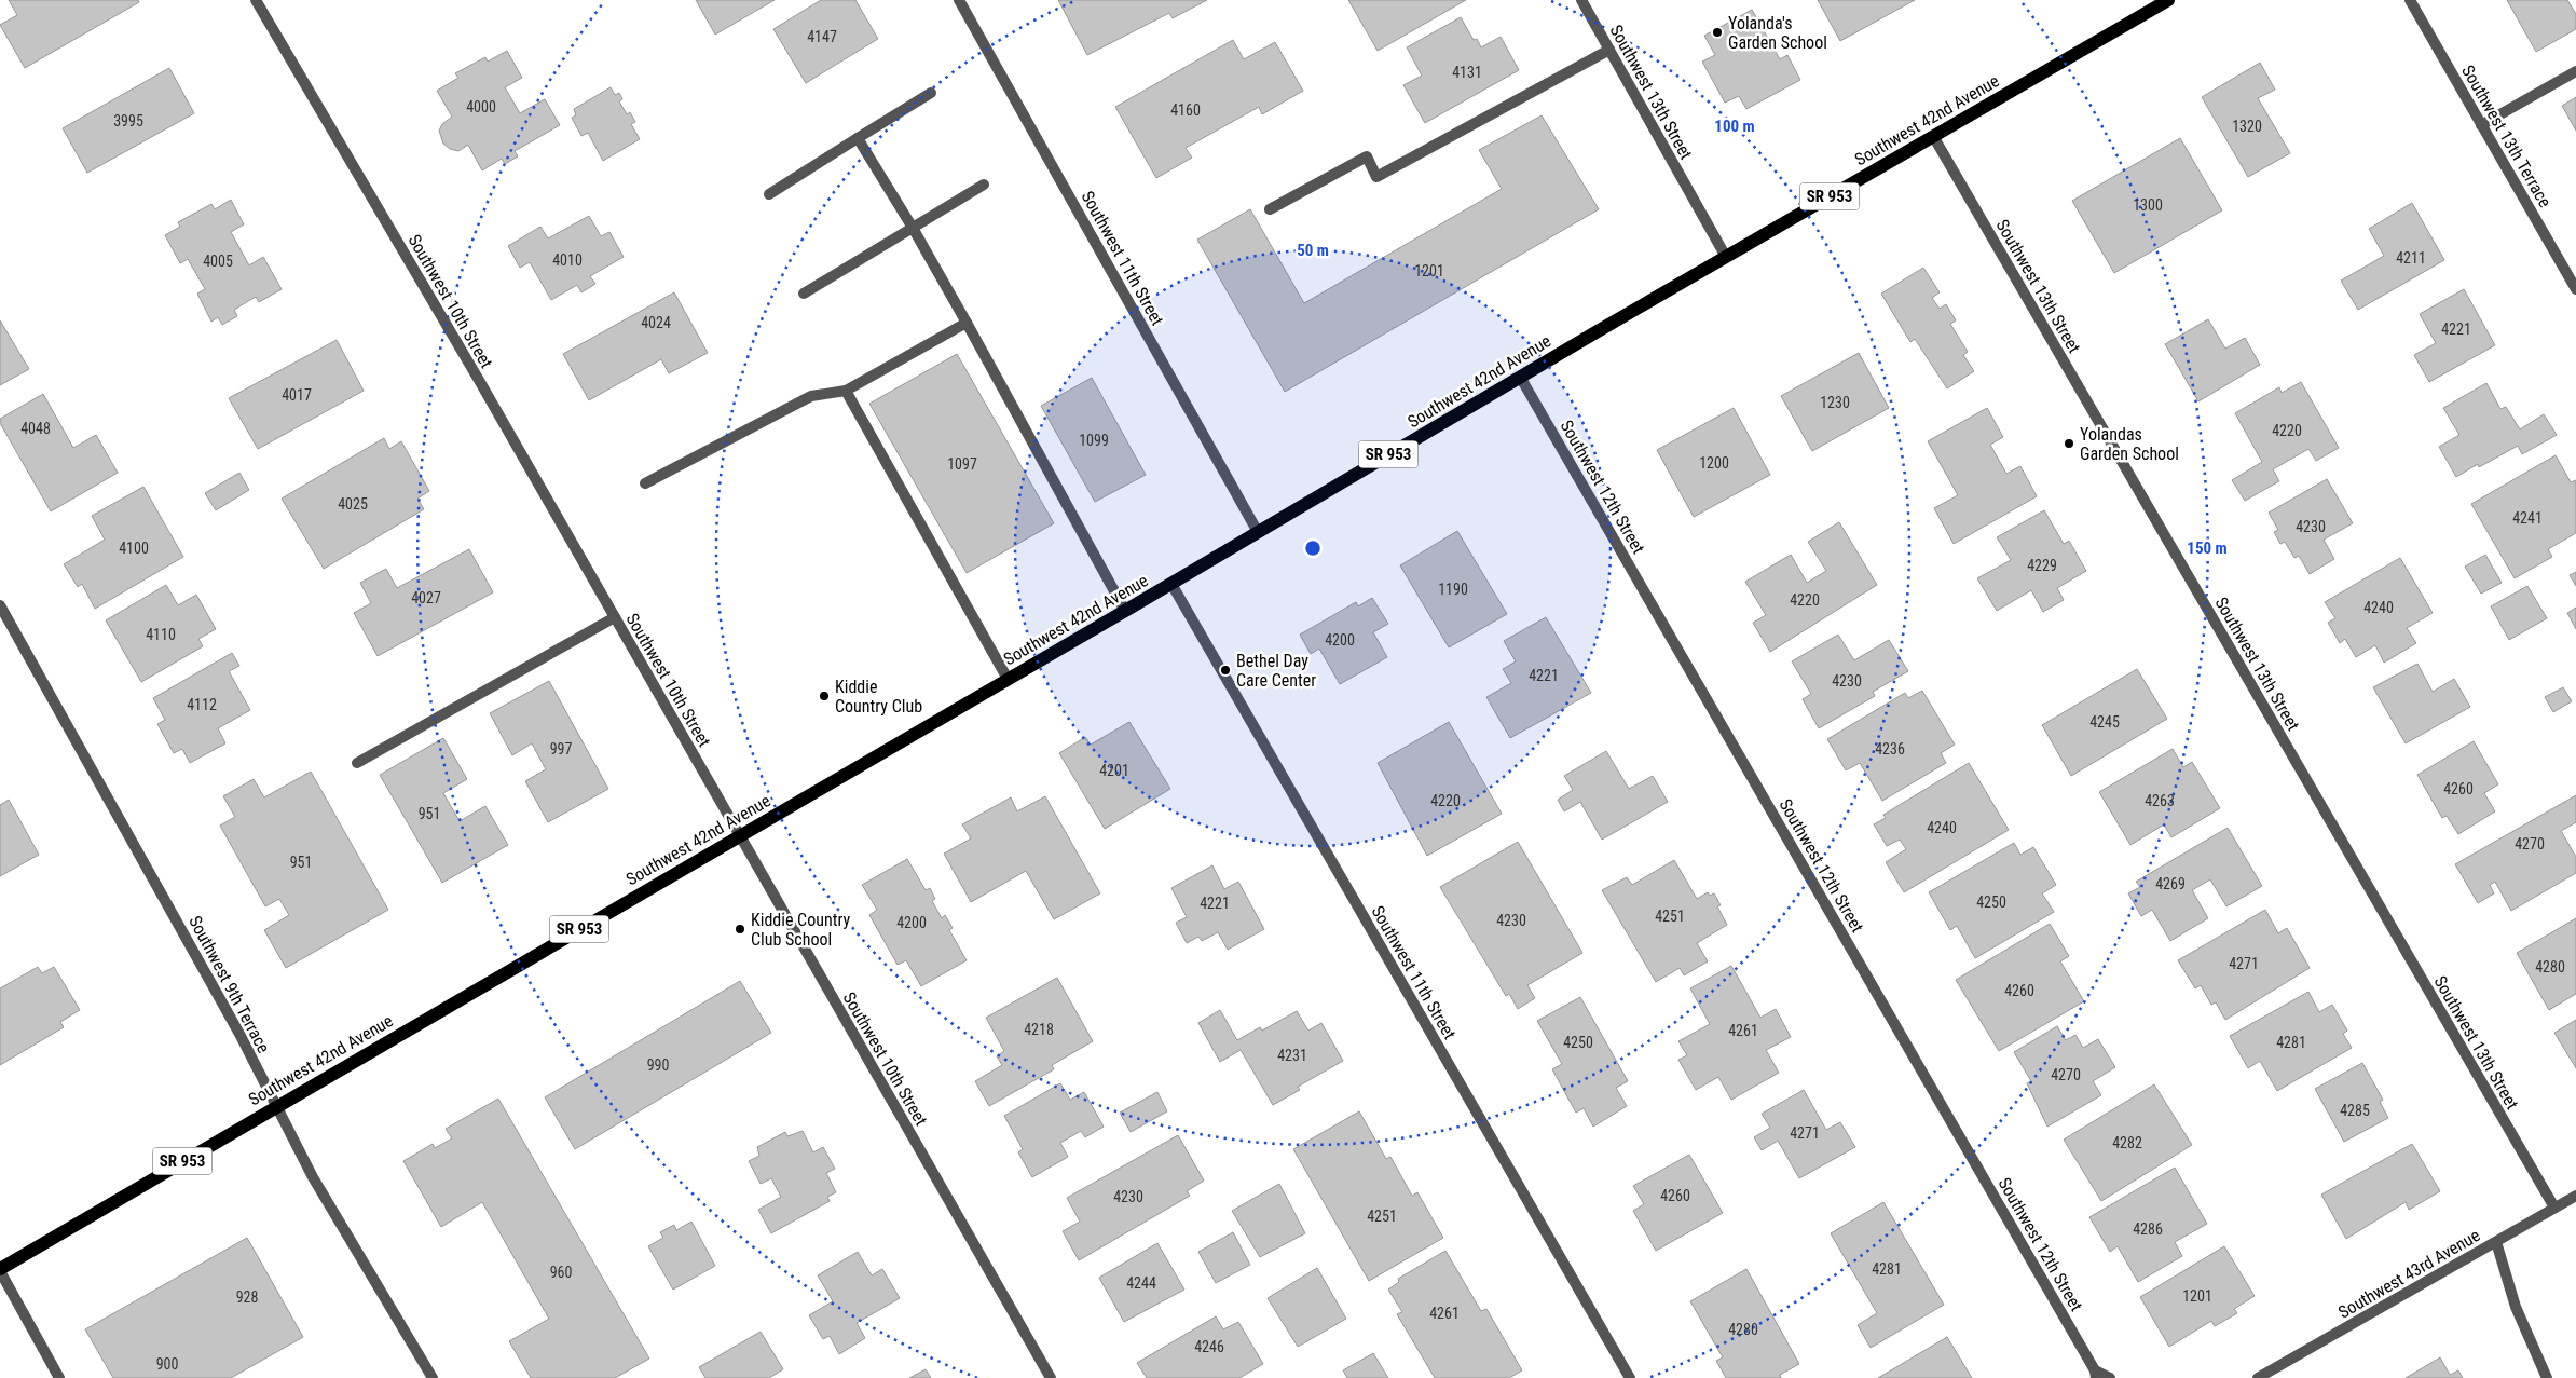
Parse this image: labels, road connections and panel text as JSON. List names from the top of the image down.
{
  "streets": {
    "main road": ["Southwest 42nd Avenue", "SR 953"],
    "street": [
      "Southwest 13th Street",
      "Southwest 13th Terrace",
      "Southwest 11th Street",
      "Southwest 10th Street",
      "Southwest 12th Street",
      "Southwest 9th Terrace",
      "Southwest 43rd Avenue"
    ]
  },
  "crossings": [
    ["Southwest 13th Street", "Southwest 42nd Avenue"],
    ["Southwest 13th Street", "Southwest 43rd Avenue"],
    ["Southwest 42nd Avenue", "Southwest 11th Street"],
    ["Southwest 42nd Avenue", "Southwest 10th Street"],
    ["Southwest 42nd Avenue", "Southwest 12th Street"],
    ["Southwest 42nd Avenue", "Southwest 9th Terrace"]
  ],
  "places": [
    "Yolanda's Garden School",
    "Yolandas Garden School",
    "Bethel Day Care Center",
    "Kiddie Country Club",
    "Kiddie Country Club School"
  ],
  "house_numbers": [
    "4147",
    "4131",
    "4000",
    "4160",
    "3995",
    "1320",
    "1300",
    "4211",
    "4010",
    "4005",
    "1201",
    "4024",
    "4221",
    "4017",
    "1230",
    "4048",
    "4220",
    "1099",
    "1200",
    "1097",
    "4025",
    "4241",
    "4230",
    "4100",
    "4229",
    "1190",
    "4027",
    "4220",
    "4240",
    "4110",
    "4200",
    "4221",
    "4230",
    "4112",
    "4245",
    "997",
    "4236",
    "4201",
    "4260",
    "4220",
    "4263",
    "951",
    "4240",
    "4270",
    "951",
    "4269",
    "4250",
    "4221",
    "4251",
    "4230",
    "4200",
    "4271",
    "4280",
    "4260",
    "4218",
    "4261",
    "4250",
    "4281",
    "4231",
    "990",
    "4270",
    "4285",
    "4271",
    "4282",
    "4260",
    "4230",
    "4251",
    "4286",
    "4281",
    "960",
    "4244",
    "1201",
    "928",
    "4261",
    "4280",
    "4246",
    "900"
  ],
  "rings": ["100 m", "50 m", "150 m"]
}
